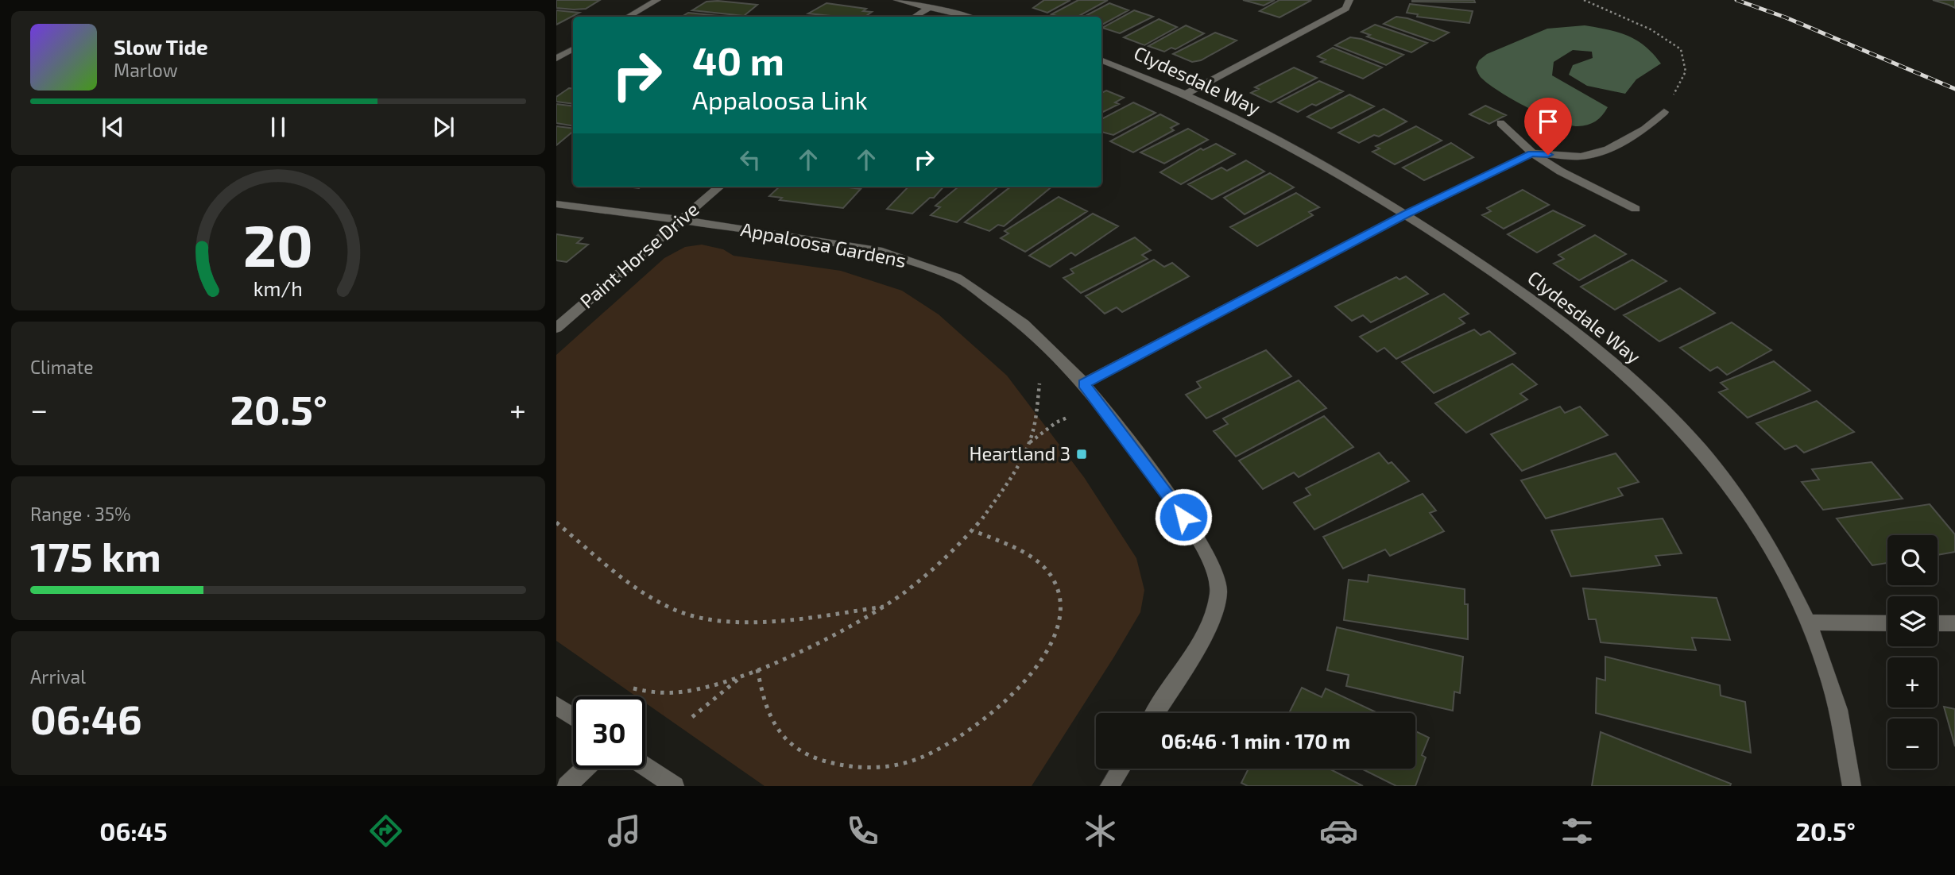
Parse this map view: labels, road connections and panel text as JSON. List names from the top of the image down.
{
  "streets": {
    "street": ["Clydesdale Way", "Appaloosa Gardens", "Paint Horse Drive"]
  },
  "crossings": [
    ["Appaloosa Gardens", "Paint Horse Drive"]
  ],
  "places": {
    "transit": ["Heartland 3"]
  },
  "page": {
    "turn": ["40 m", "Appaloosa Link"],
    "song": ["Slow Tide", "Marlow"],
    "tile": [
      "Climate",
      ["Range · 35%", "175 km"],
      ["Arrival", "06:46"]
    ],
    "heat": ["−", "20.5°", "+"],
    "map_buttons": ["+", "−"],
    "limit": "30",
    "trip": "06:46 · 1 min · 170 m",
    "tabs": ["06:45", "20.5°"],
    "gauge": ["20", "km/h"]
  }
}
